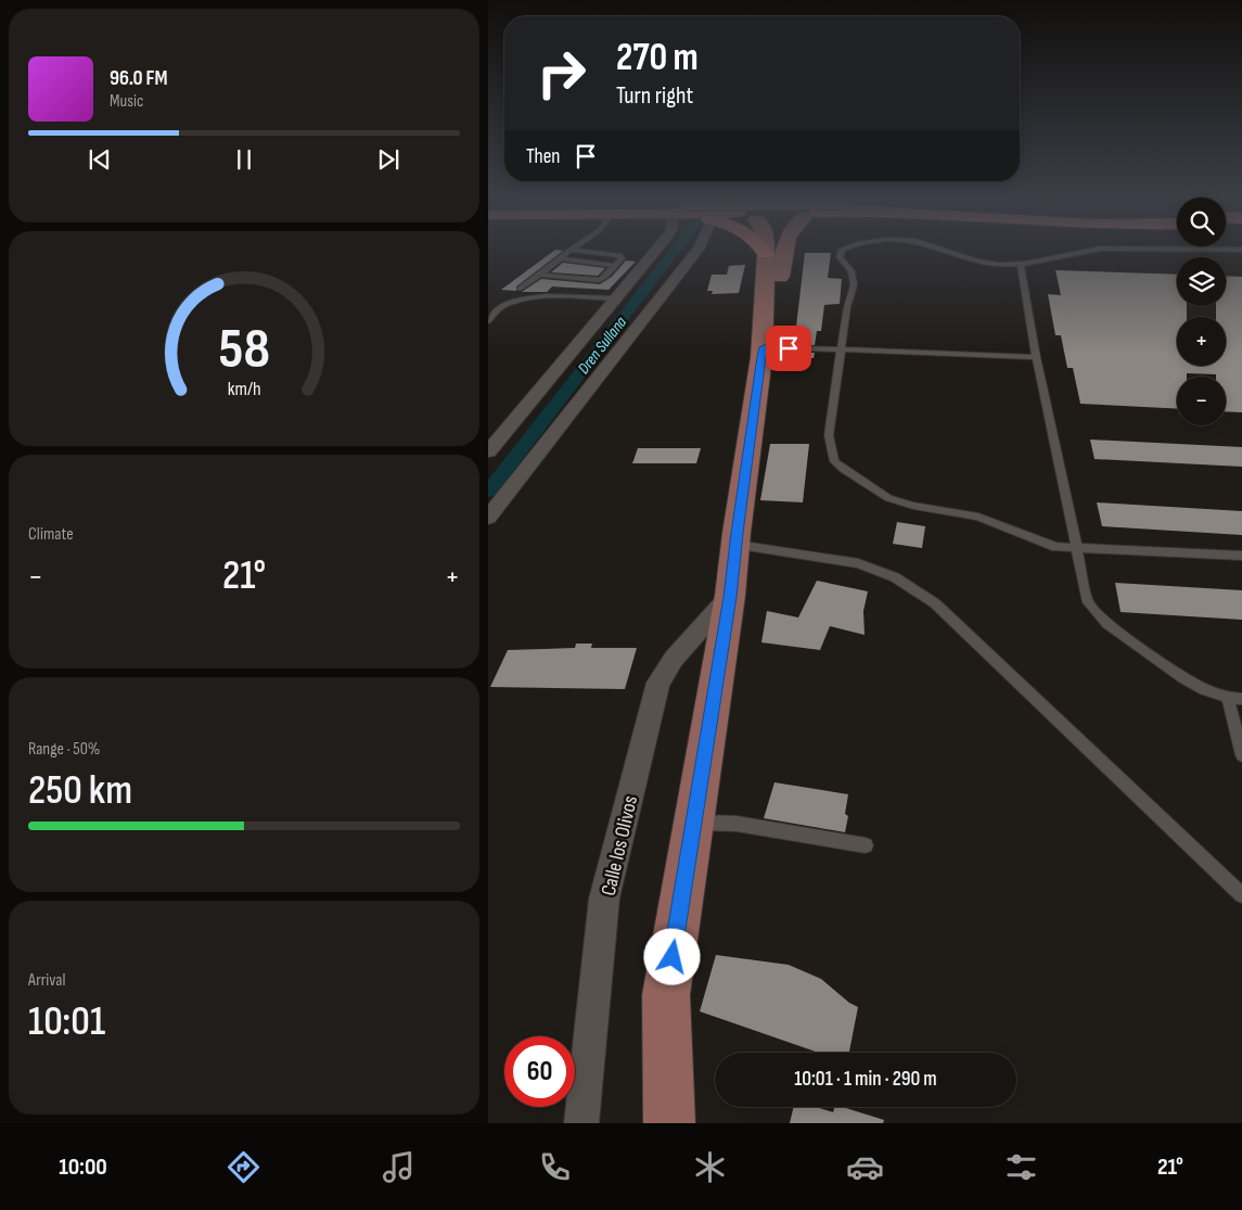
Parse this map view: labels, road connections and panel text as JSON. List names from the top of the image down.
{
  "streets": {
    "street": ["Calle los Olivos"]
  },
  "water": ["Dren Sullana"],
  "page": {
    "turn": ["270 m", "Turn right"],
    "song": ["96.0 FM", "Music"],
    "then": "Then",
    "map_buttons": ["+", "−"],
    "tile": [
      "Climate",
      ["Range · 50%", "250 km"],
      ["Arrival", "10:01"]
    ],
    "heat": ["−", "21°", "+"],
    "limit": "60",
    "trip": "10:01 · 1 min · 290 m",
    "tabs": ["10:00", "21°"],
    "gauge": ["58", "km/h"]
  }
}
